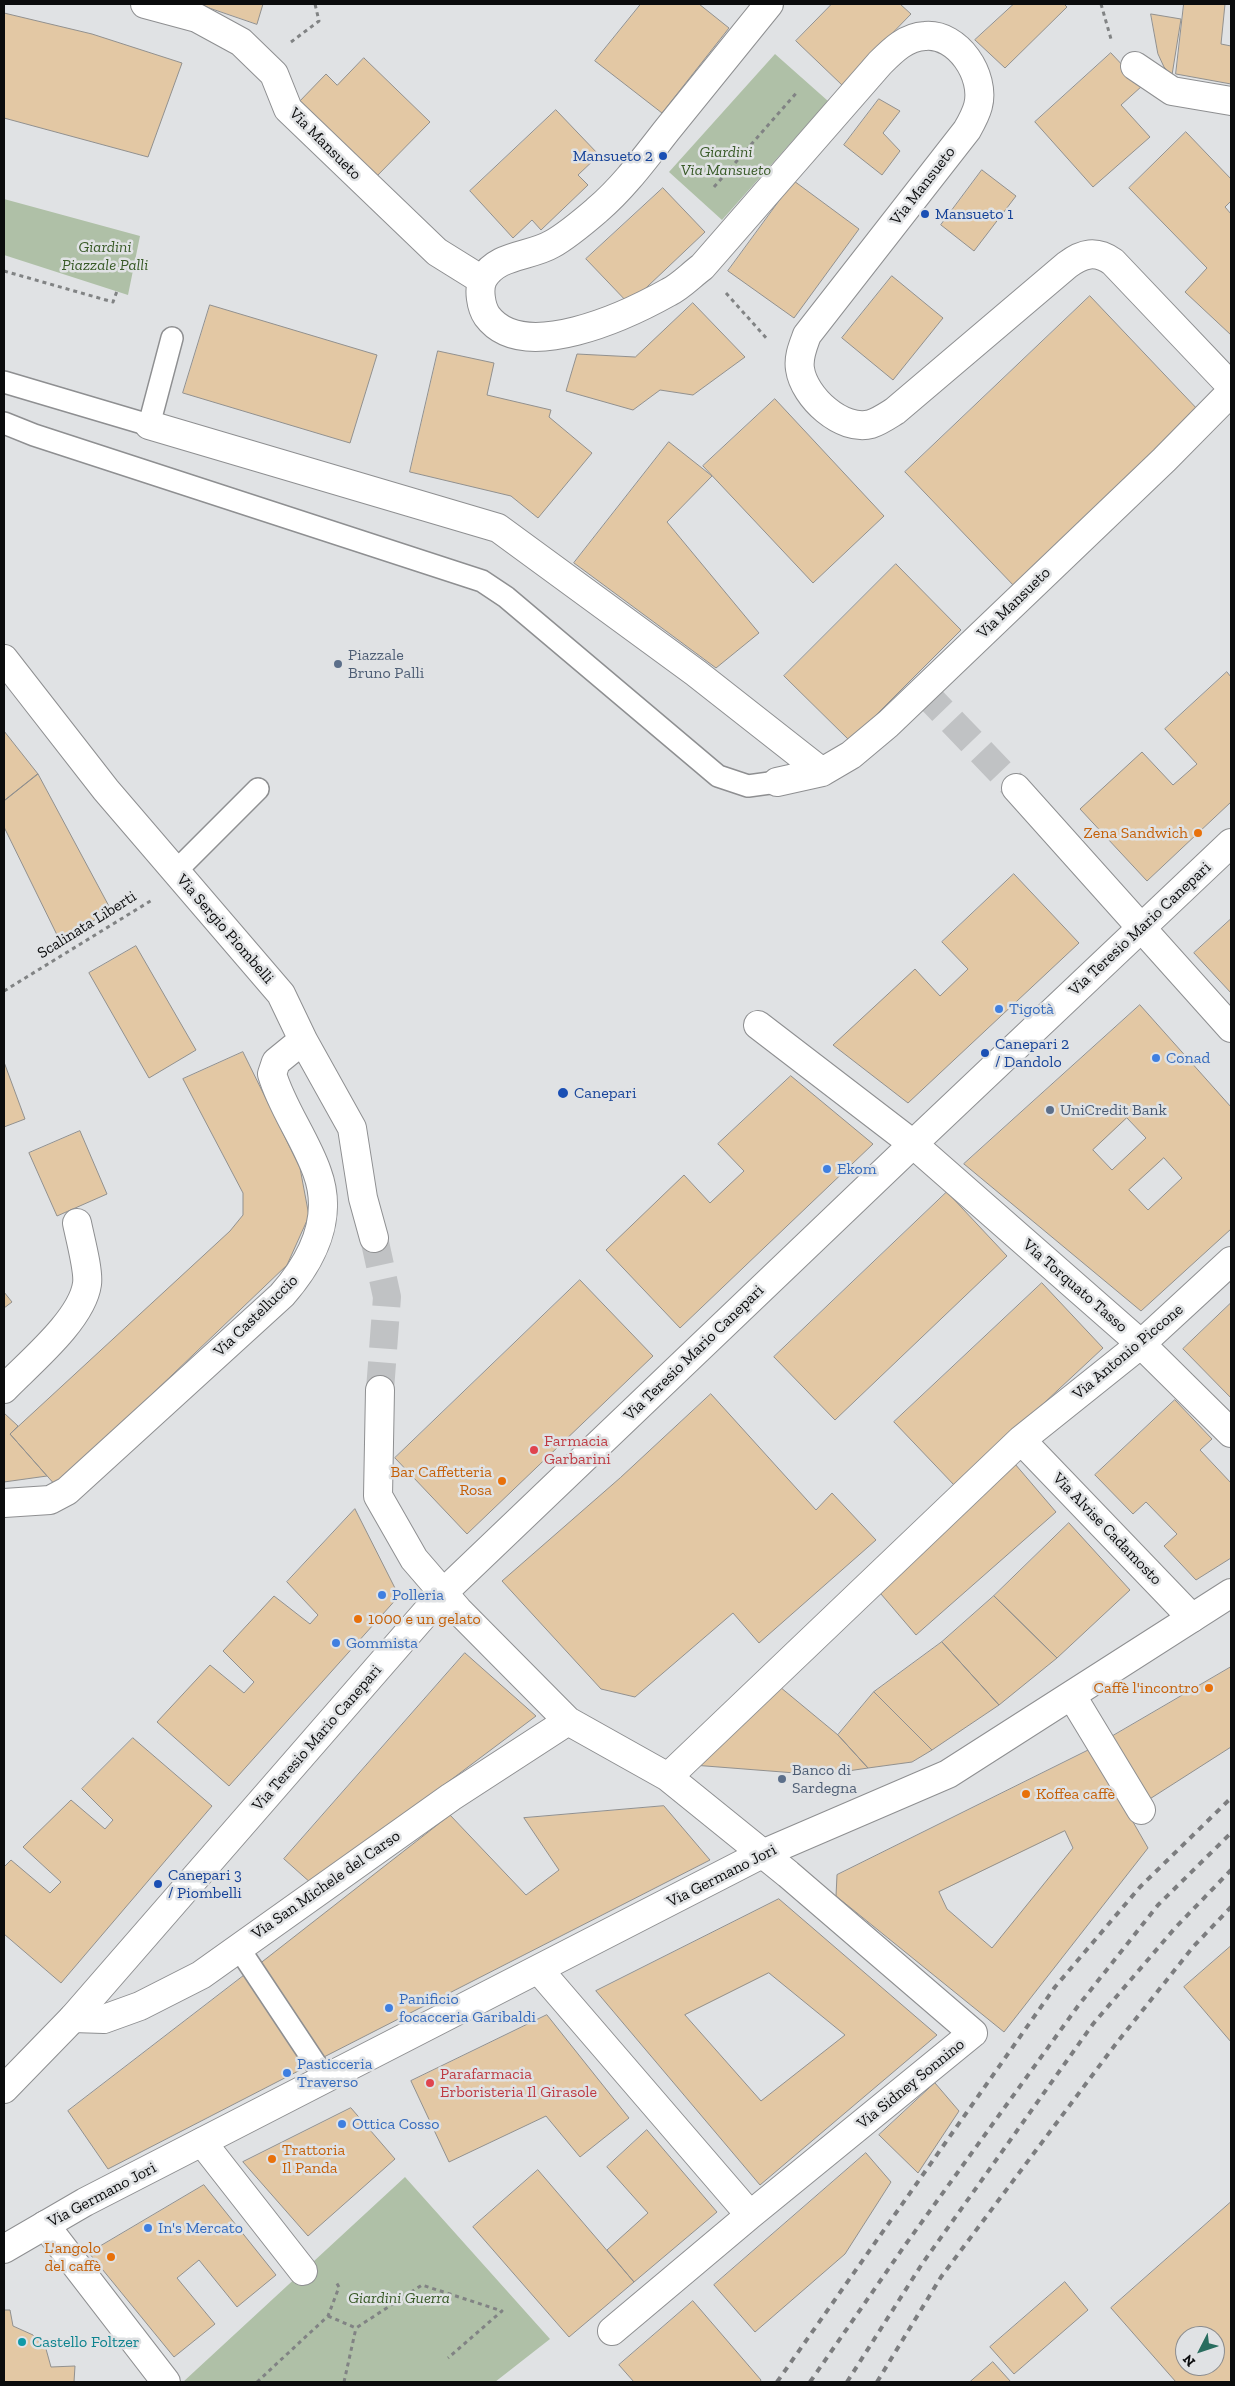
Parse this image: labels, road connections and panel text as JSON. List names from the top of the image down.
{
  "streets": {
    "street": [
      "Via Mansueto",
      "Via Sergio Piombelli",
      "Via Teresio Mario Canepari",
      "Via Torquato Tasso",
      "Via Castelluccio",
      "Via Antonio Piccone",
      "Via Alvise Cadamosto",
      "Via Germano Jori",
      "Via San Michele del Carso",
      "Via Sidney Sonnino"
    ],
    "path": ["Scalinata Liberti"]
  },
  "crossings": [
    ["Scalinata Liberti", "Via Sergio Piombelli"],
    ["Via Sergio Piombelli", "Via Castelluccio"],
    ["Via Teresio Mario Canepari", "Via Torquato Tasso"],
    ["Via Teresio Mario Canepari", "Via San Michele del Carso"],
    ["Via Torquato Tasso", "Via Antonio Piccone"],
    ["Via Antonio Piccone", "Via Alvise Cadamosto"],
    ["Via Alvise Cadamosto", "Via Germano Jori"],
    ["Via Germano Jori", "Via Sidney Sonnino"]
  ],
  "parks": ["Giardini Via Mansueto", "Giardini Piazzale Palli", "Giardini Guerra"],
  "places": [
    "Mansueto 2",
    "Mansueto 1",
    "Piazzale Bruno Palli",
    "Zena Sandwich",
    "Tigotà",
    "Canepari 2 / Dandolo",
    "Conad",
    "Canepari",
    "UniCredit Bank",
    "Ekom",
    "Farmacia Garbarini",
    "Bar Caffetteria Rosa",
    "Polleria",
    "1000 e un gelato",
    "Gommista",
    "Caffè l'incontro",
    "Banco di Sardegna",
    "Koffea caffè",
    "Canepari 3 / Piombelli",
    "Panificio focacceria Garibaldi",
    "Pasticceria Traverso",
    "Parafarmacia Erboristeria Il Girasole",
    "Ottica Cosso",
    "Trattoria Il Panda",
    "In's Mercato",
    "L'angolo del caffè",
    "Castello Foltzer"
  ],
  "north": "bottom left"
}
